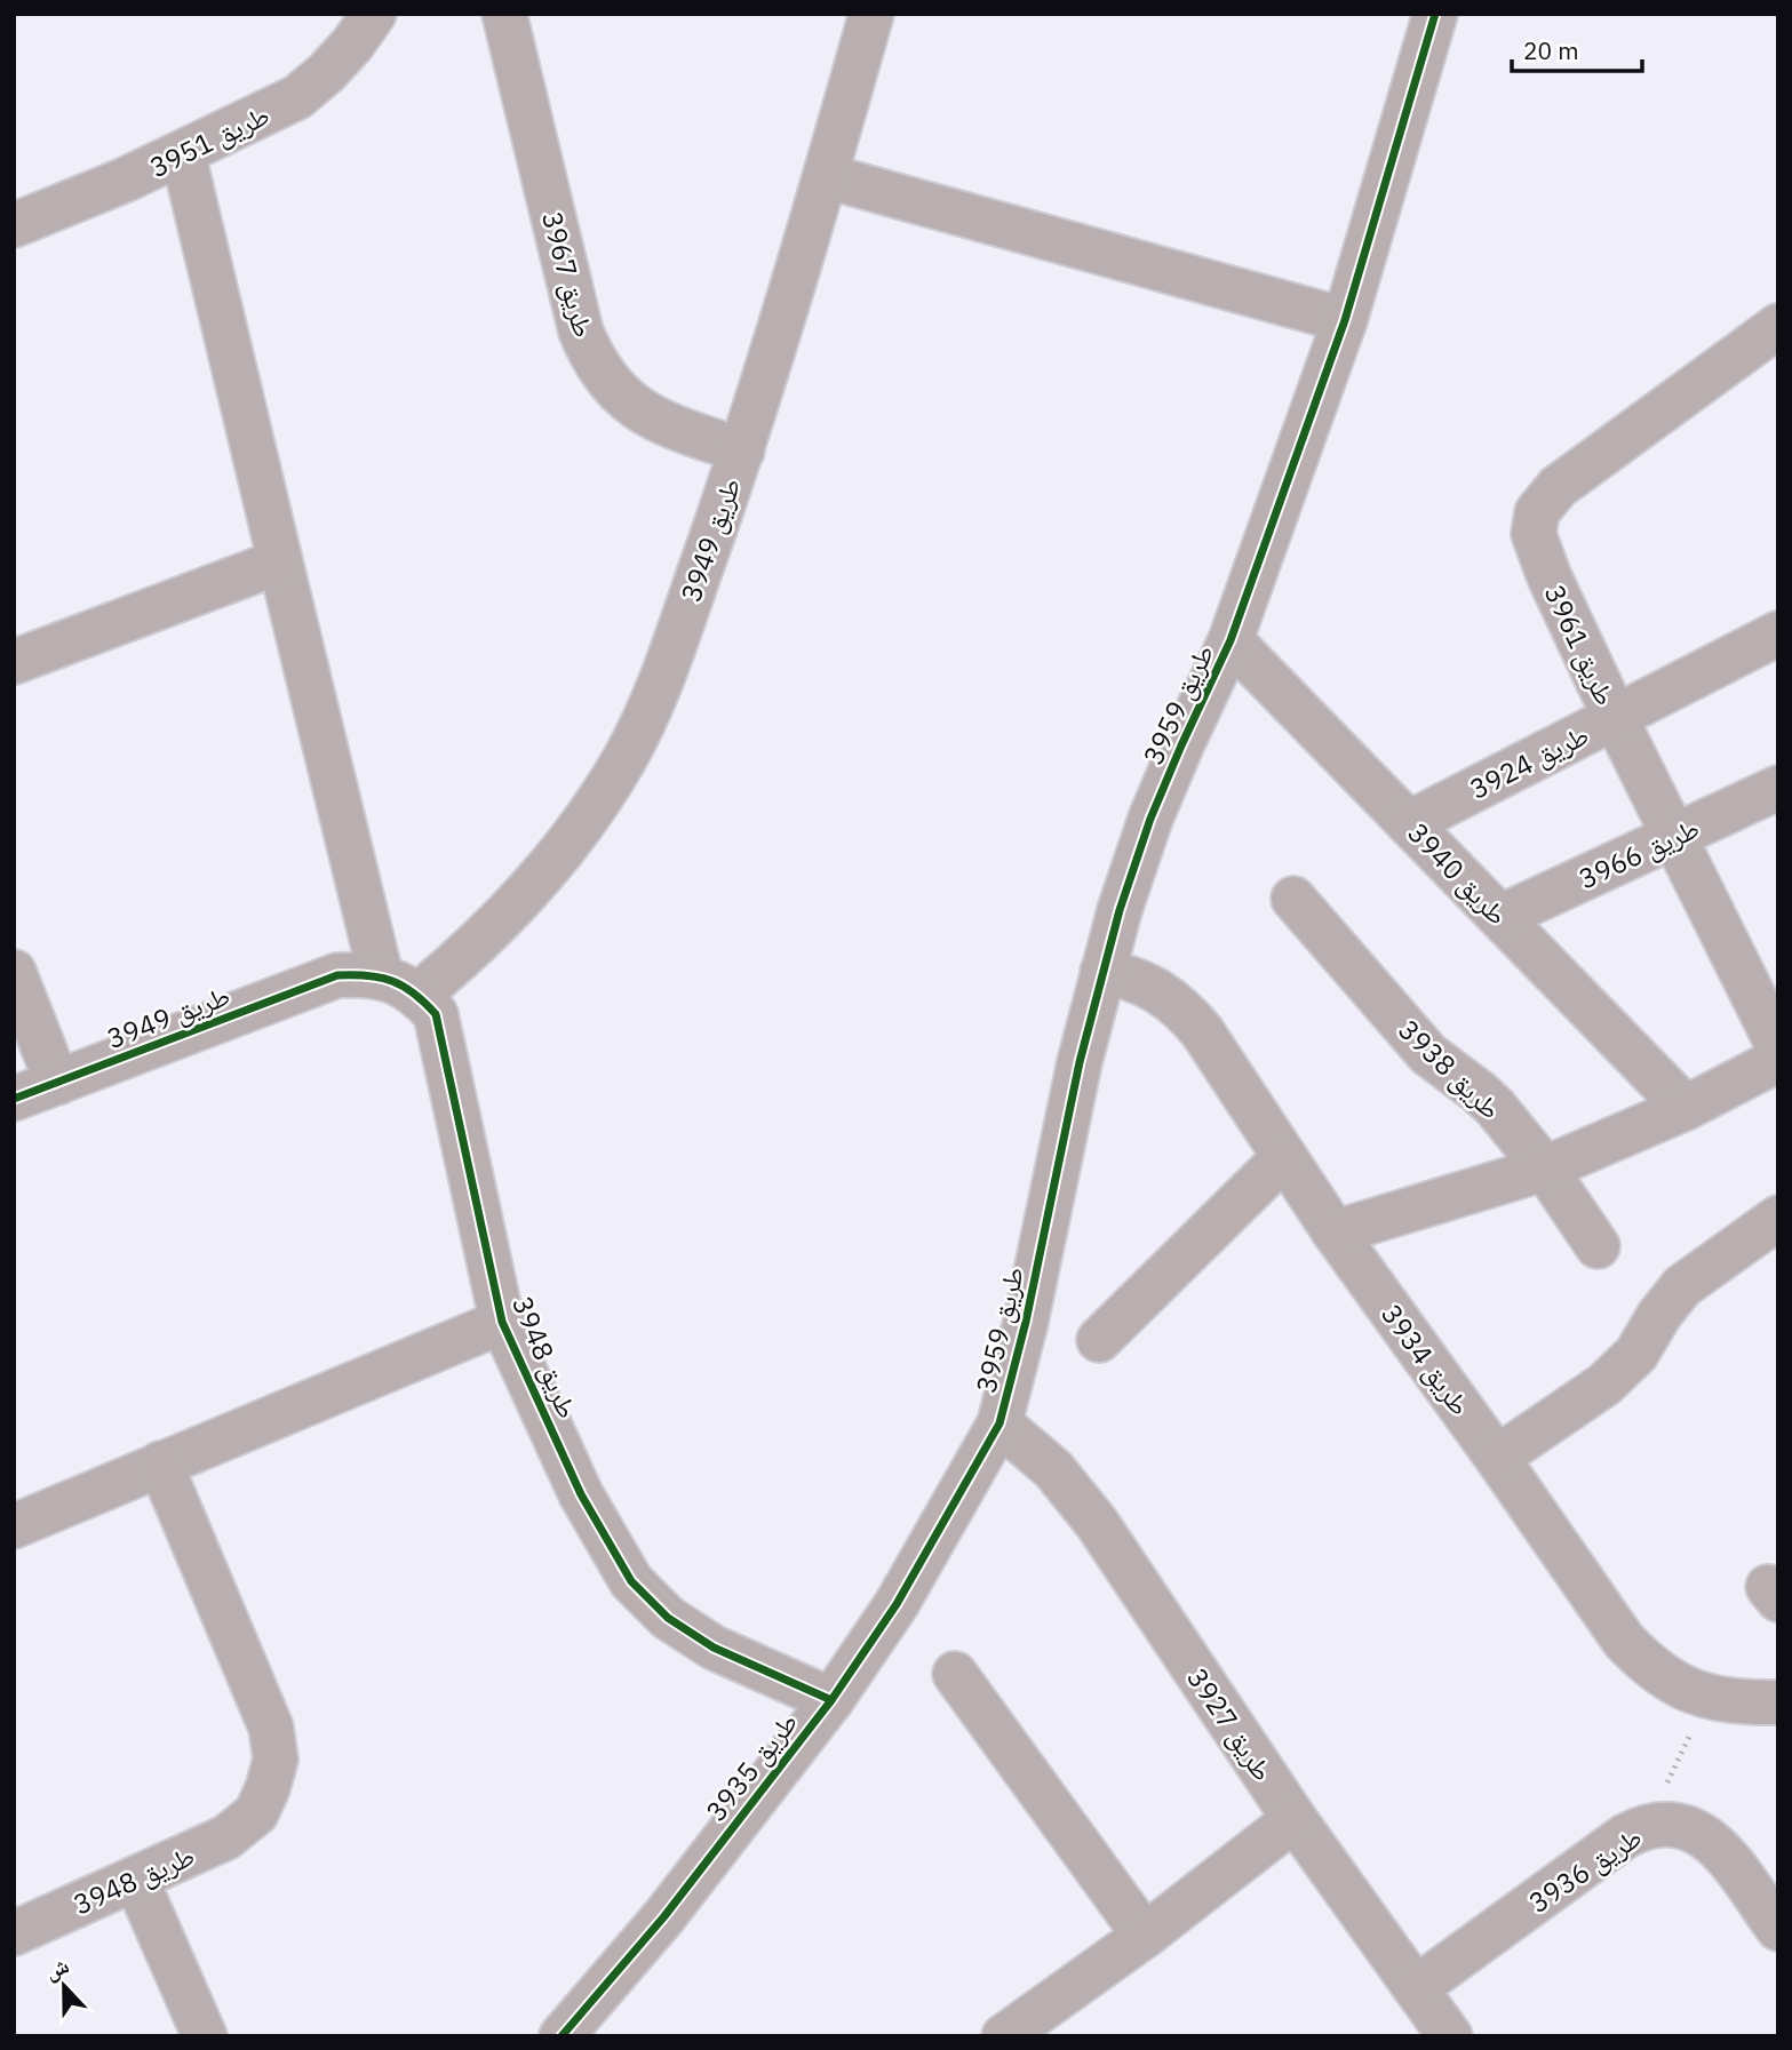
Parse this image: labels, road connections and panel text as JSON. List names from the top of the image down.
{
  "streets": {
    "street": [
      "طريق 3951",
      "طريق 3967",
      "طريق 3949",
      "طريق 3961",
      "طريق 3959",
      "طريق 3924",
      "طريق 3966",
      "طريق 3940",
      "طريق 3938",
      "طريق 3948",
      "طريق 3934",
      "طريق 3927",
      "طريق 3935",
      "طريق 3936"
    ]
  },
  "crossings": [
    ["طريق 3951", "طريق 3948"],
    ["طريق 3967", "طريق 3949"],
    ["طريق 3949", "طريق 3948"],
    ["طريق 3961", "طريق 3924"],
    ["طريق 3961", "طريق 3966"],
    ["طريق 3959", "طريق 3940"],
    ["طريق 3959", "طريق 3934"],
    ["طريق 3959", "طريق 3927"],
    ["طريق 3959", "طريق 3935"],
    ["طريق 3924", "طريق 3940"],
    ["طريق 3966", "طريق 3940"],
    ["طريق 3948", "طريق 3935"],
    ["طريق 3927", "طريق 3935"],
    ["طريق 3927", "طريق 3936"]
  ],
  "scale_bar": "20 m",
  "north": "top"
}
